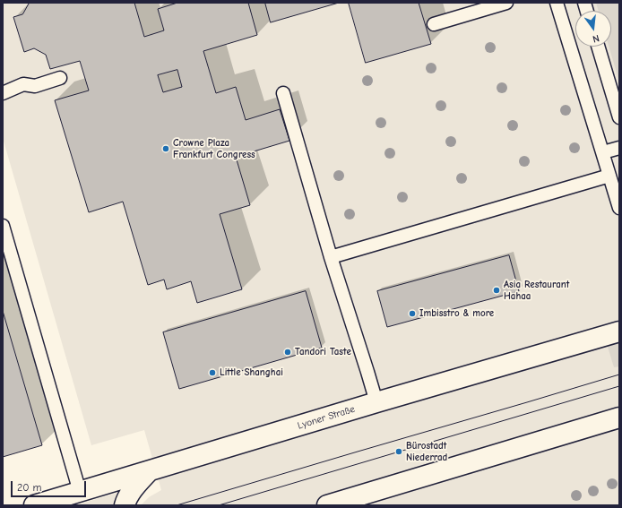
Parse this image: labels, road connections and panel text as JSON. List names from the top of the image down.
{
  "streets": {
    "main road": ["Lyoner Straße"]
  },
  "places": [
    "Crowne Plaza Frankfurt Congress",
    "Asia Restaurant Hahaa",
    "Imbisstro & more",
    "Tandori Taste",
    "Little Shanghai",
    "Bürostadt Niederrad"
  ],
  "scale_bar": "20 m",
  "north": "bottom"
}
